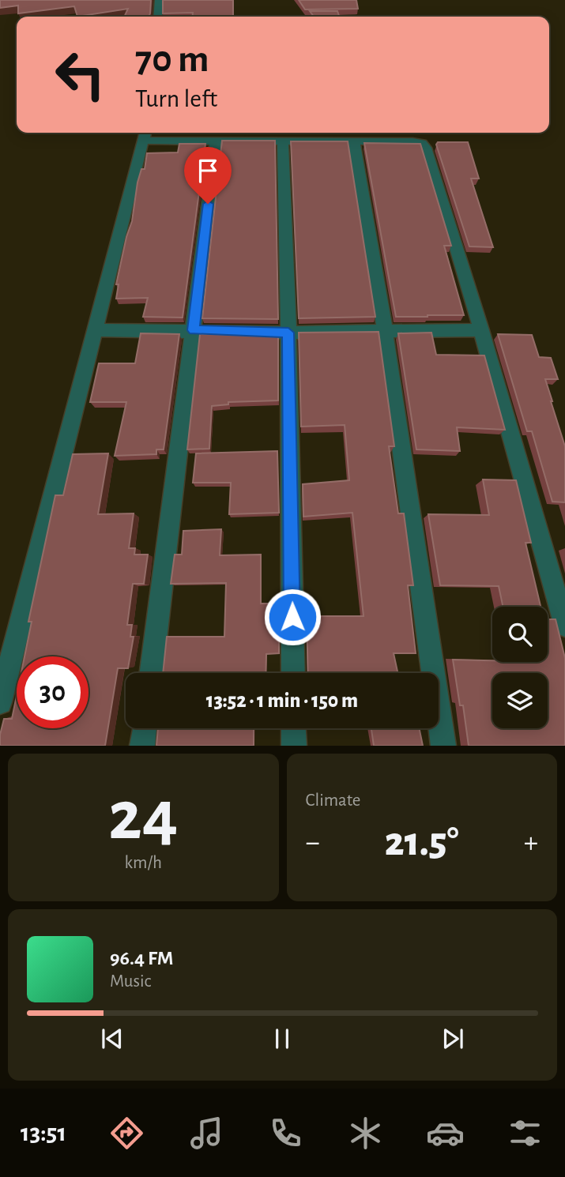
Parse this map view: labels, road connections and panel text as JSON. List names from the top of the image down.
{
  "page": {
    "turn": ["70 m", "Turn left"],
    "limit": "30",
    "trip": "13:52 · 1 min · 150 m",
    "tile": [
      ["24", "km/h"],
      "Climate"
    ],
    "heat": ["−", "21.5°", "+"],
    "song": ["96.4 FM", "Music"],
    "tabs": "13:51"
  }
}
